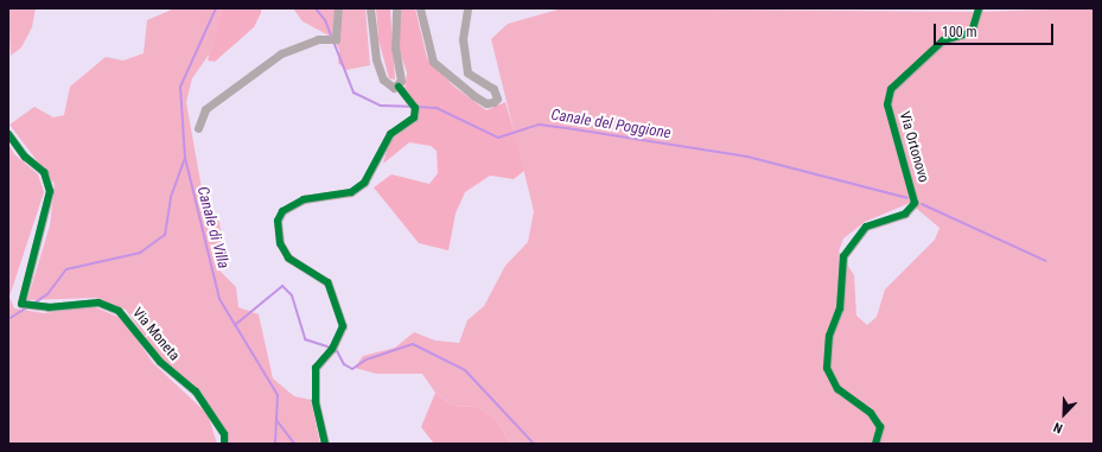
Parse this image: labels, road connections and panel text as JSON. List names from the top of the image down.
{
  "streets": {
    "street": ["Via Ortonovo", "Via Moneta"]
  },
  "water": ["Canale del Poggione", "Canale di Villa"],
  "scale_bar": "100 m",
  "north": "bottom left"
}
